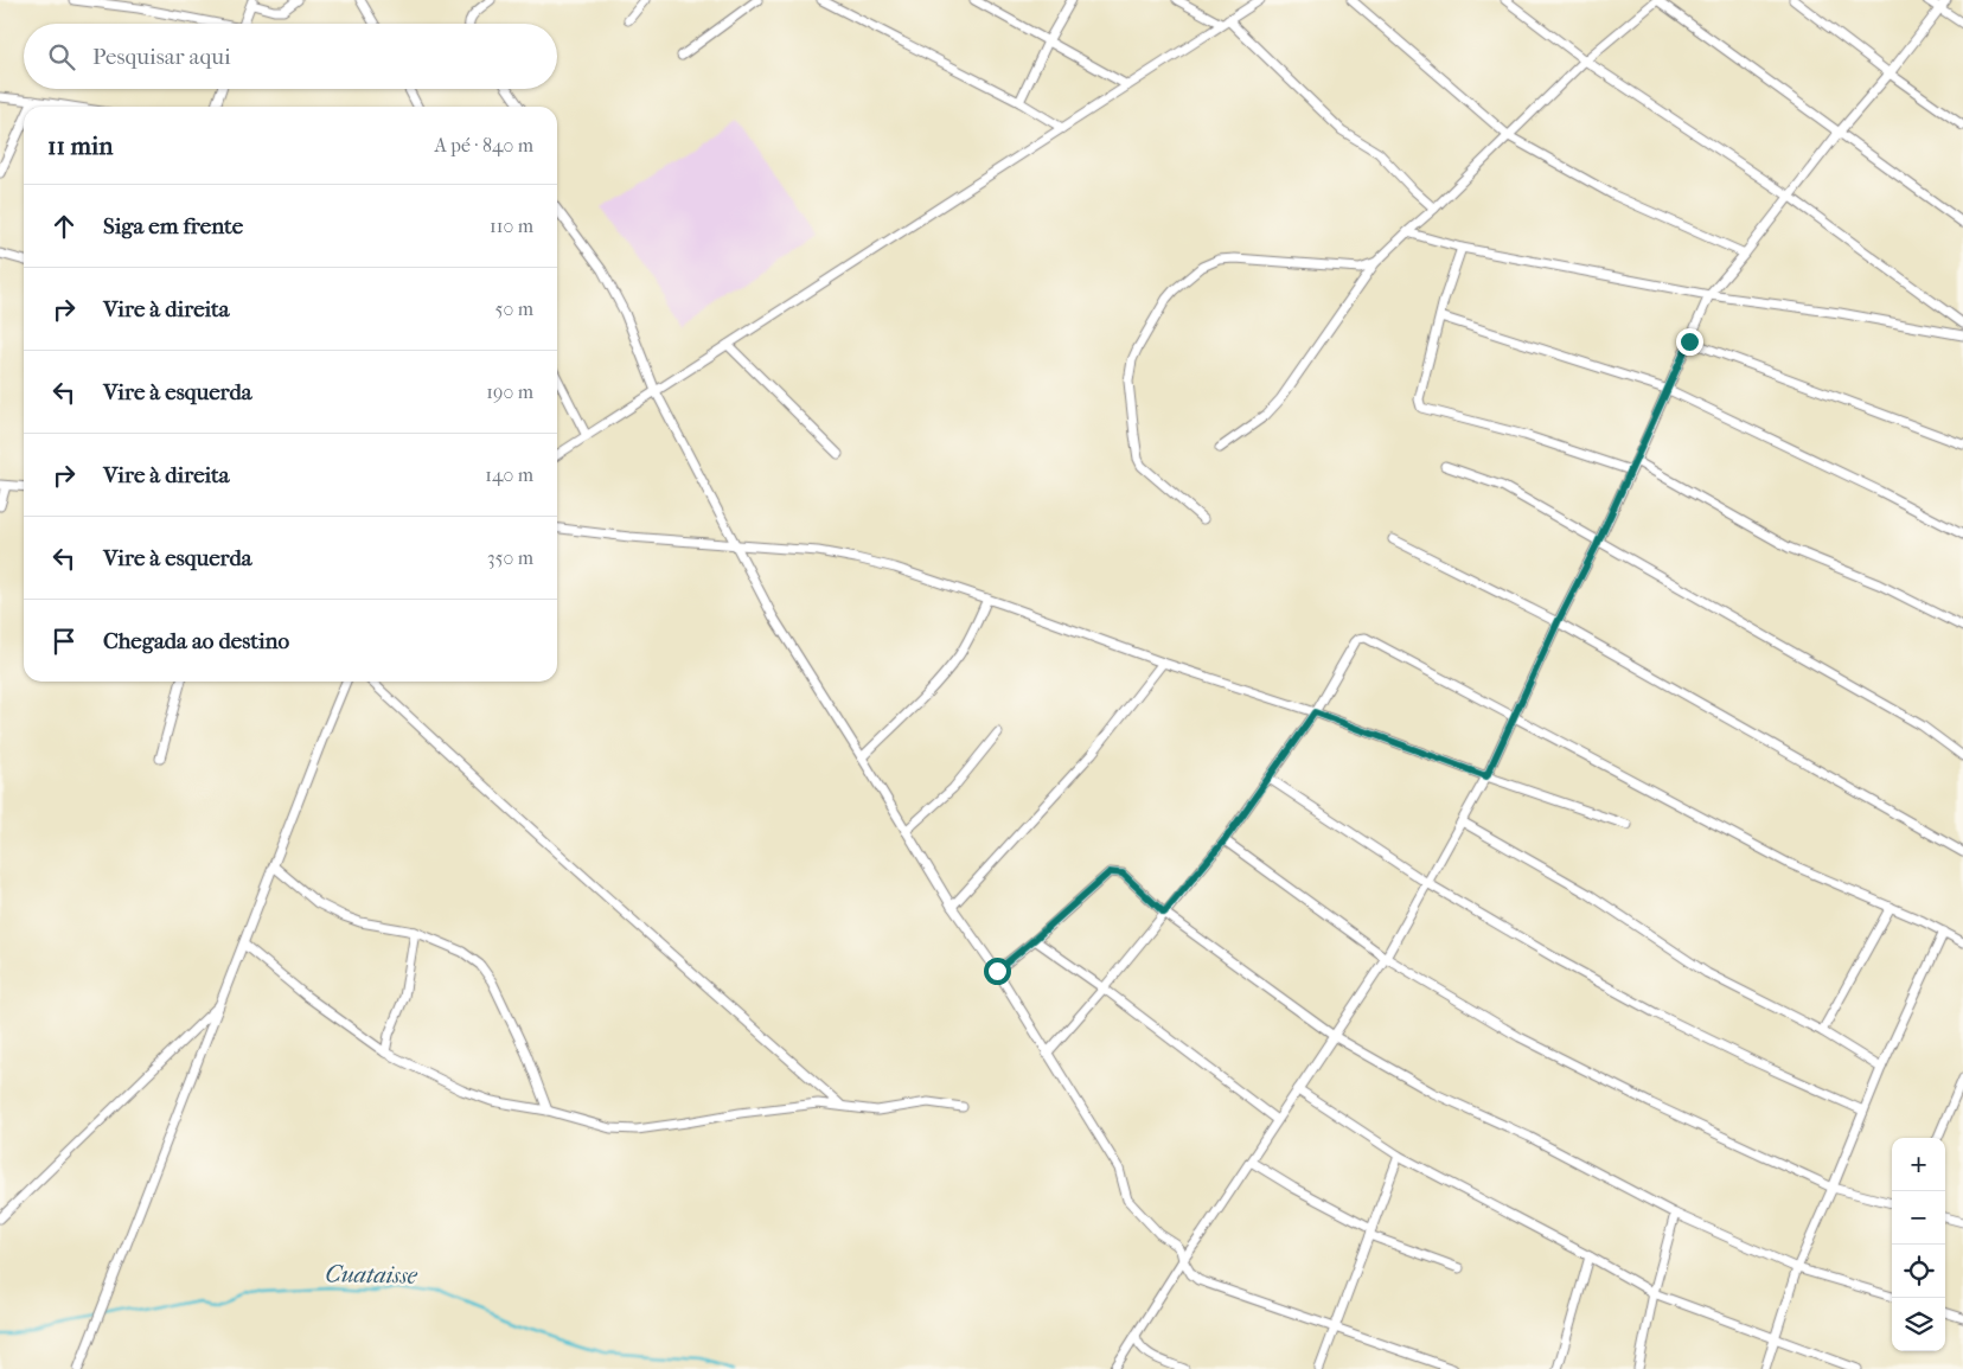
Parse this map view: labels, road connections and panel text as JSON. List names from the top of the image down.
{
  "water": ["Cuataisse"],
  "page": {
    "search": "Pesquisar aqui",
    "heading": ["11 min", "A pé · 840 m"],
    "list": [
      ["Siga em frente", "110 m"],
      ["Vire à direita", "50 m"],
      ["Vire à esquerda", "190 m"],
      ["Vire à direita", "140 m"],
      ["Vire à esquerda", "350 m"],
      "Chegada ao destino"
    ],
    "map_buttons": ["+", "−"]
  }
}
